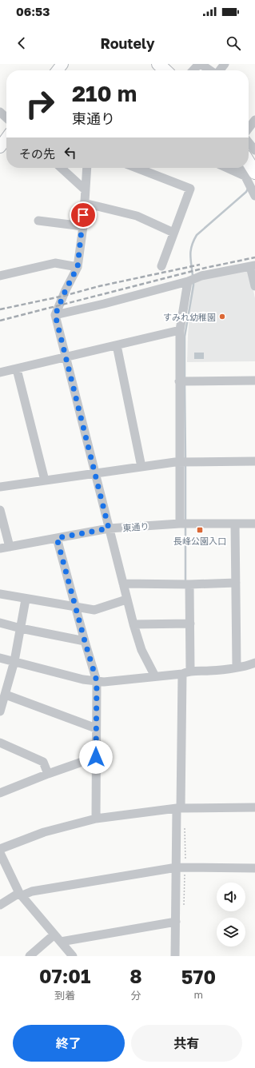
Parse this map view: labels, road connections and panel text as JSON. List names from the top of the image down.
{
  "streets": {
    "street": ["東通り"]
  },
  "places": {
    "other": ["すみれ幼稚園"],
    "transit": ["長峰公園入口"]
  },
  "page": {
    "status": "06:53",
    "header": "Routely",
    "turn": ["210 m", "東通り"],
    "then": "その先",
    "eta": [
      "07:01",
      "到着",
      "8",
      "分",
      "570",
      "m"
    ],
    "buttons": ["終了", "共有"]
  }
}
